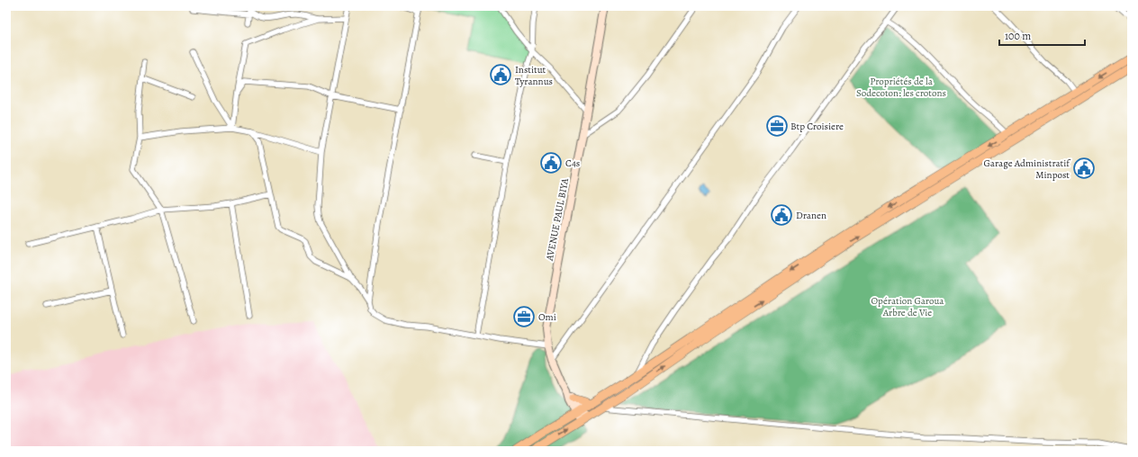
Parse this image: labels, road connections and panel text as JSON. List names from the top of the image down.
{
  "streets": {
    "main road": ["AVENUE PAUL BIYA"]
  },
  "parks": ["Propriétés de la Sodecoton: les crotons", "Opération Garoua Arbre de Vie"],
  "places": {
    "public building": [
      "Institut Tyrannus",
      "C4s",
      "Garage Administratif Minpost",
      "Dranen"
    ],
    "office": ["Btp Croisiere", "Omi"]
  },
  "scale_bar": "100 m"
}
